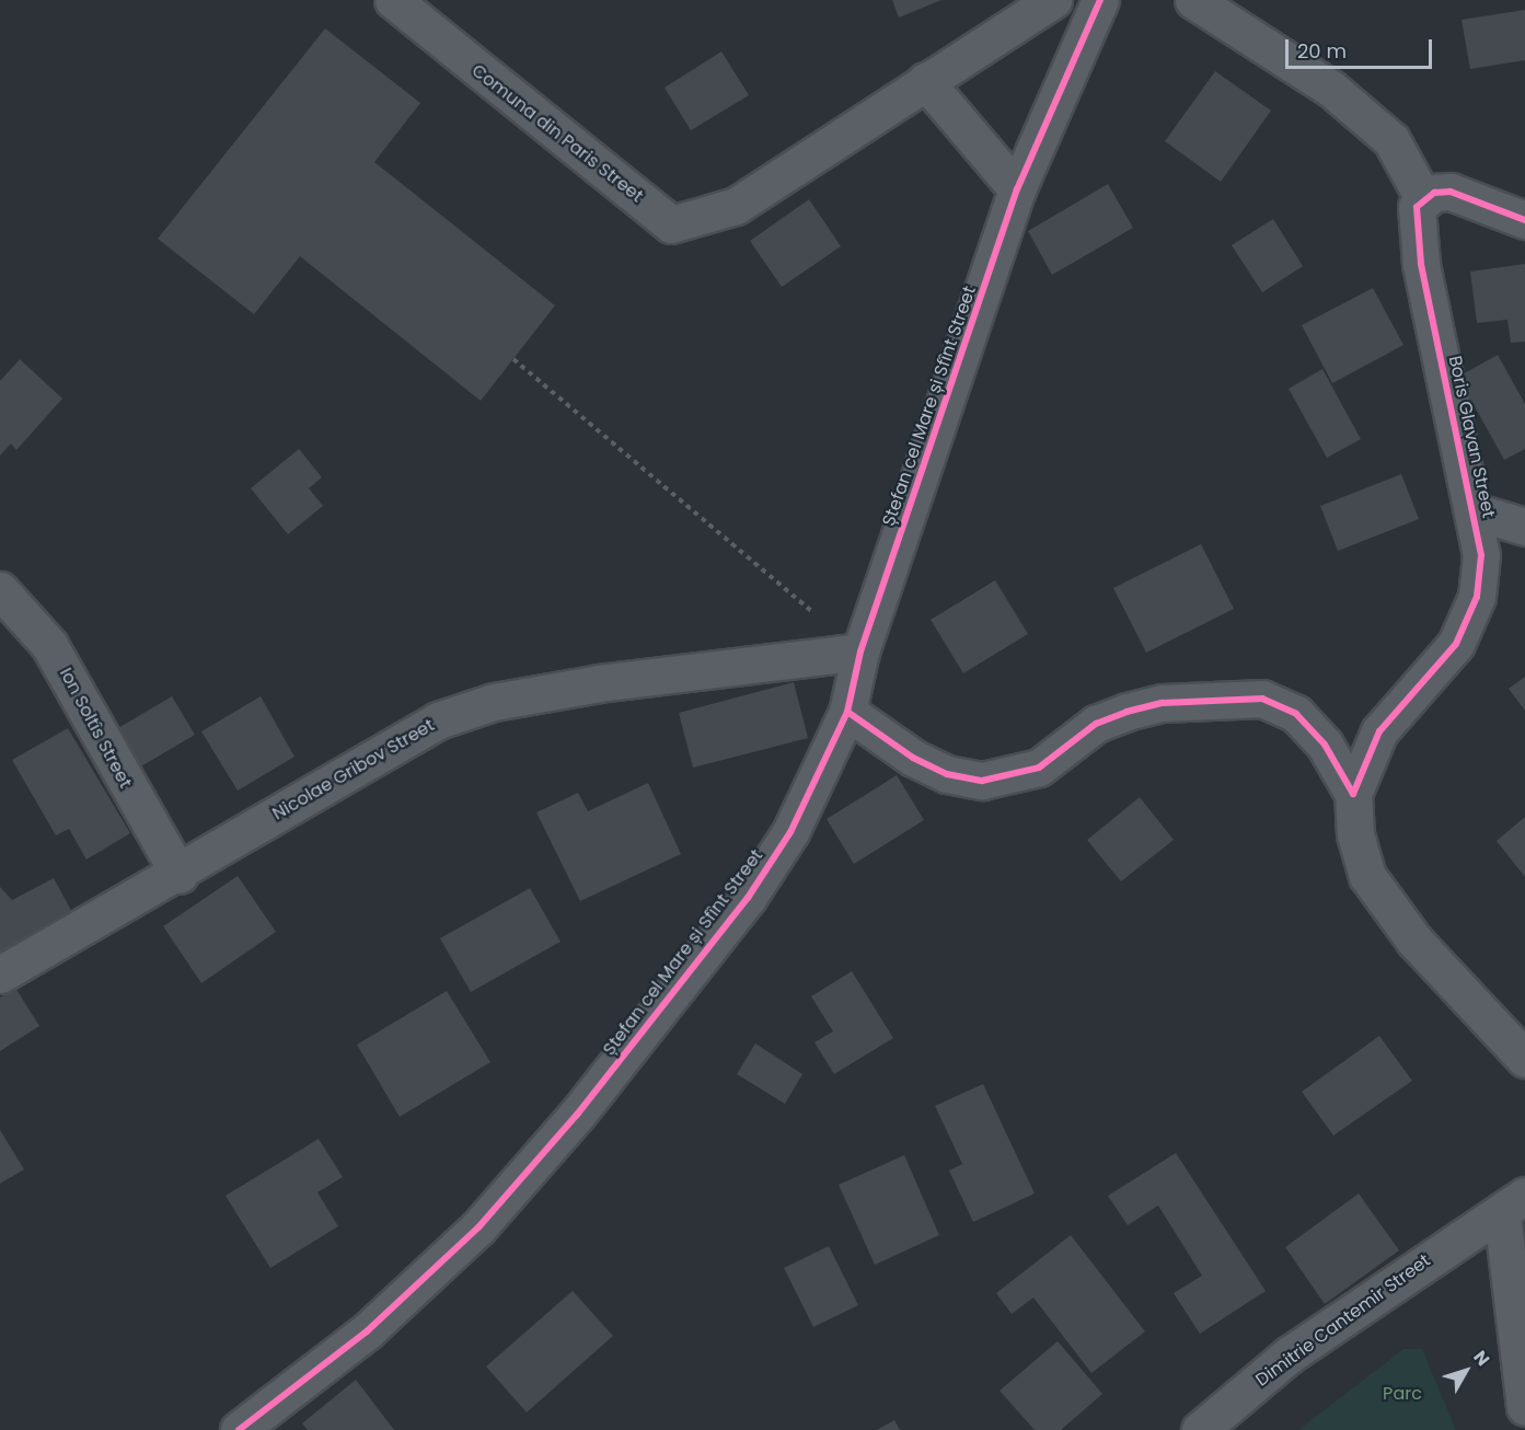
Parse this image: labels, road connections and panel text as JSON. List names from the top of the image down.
{
  "streets": {
    "street": [
      "Comuna din Paris Street",
      "Ștefan cel Mare și Sfînt Street",
      "Boris Glavan Street",
      "Ion Soltîs Street",
      "Nicolae Gribov Street",
      "Dimitrie Cantemir Street"
    ]
  },
  "crossings": [
    ["Ștefan cel Mare și Sfînt Street", "Nicolae Gribov Street"],
    ["Ion Soltîs Street", "Nicolae Gribov Street"]
  ],
  "parks": ["Parc"],
  "scale_bar": "20 m",
  "north": "top right"
}
